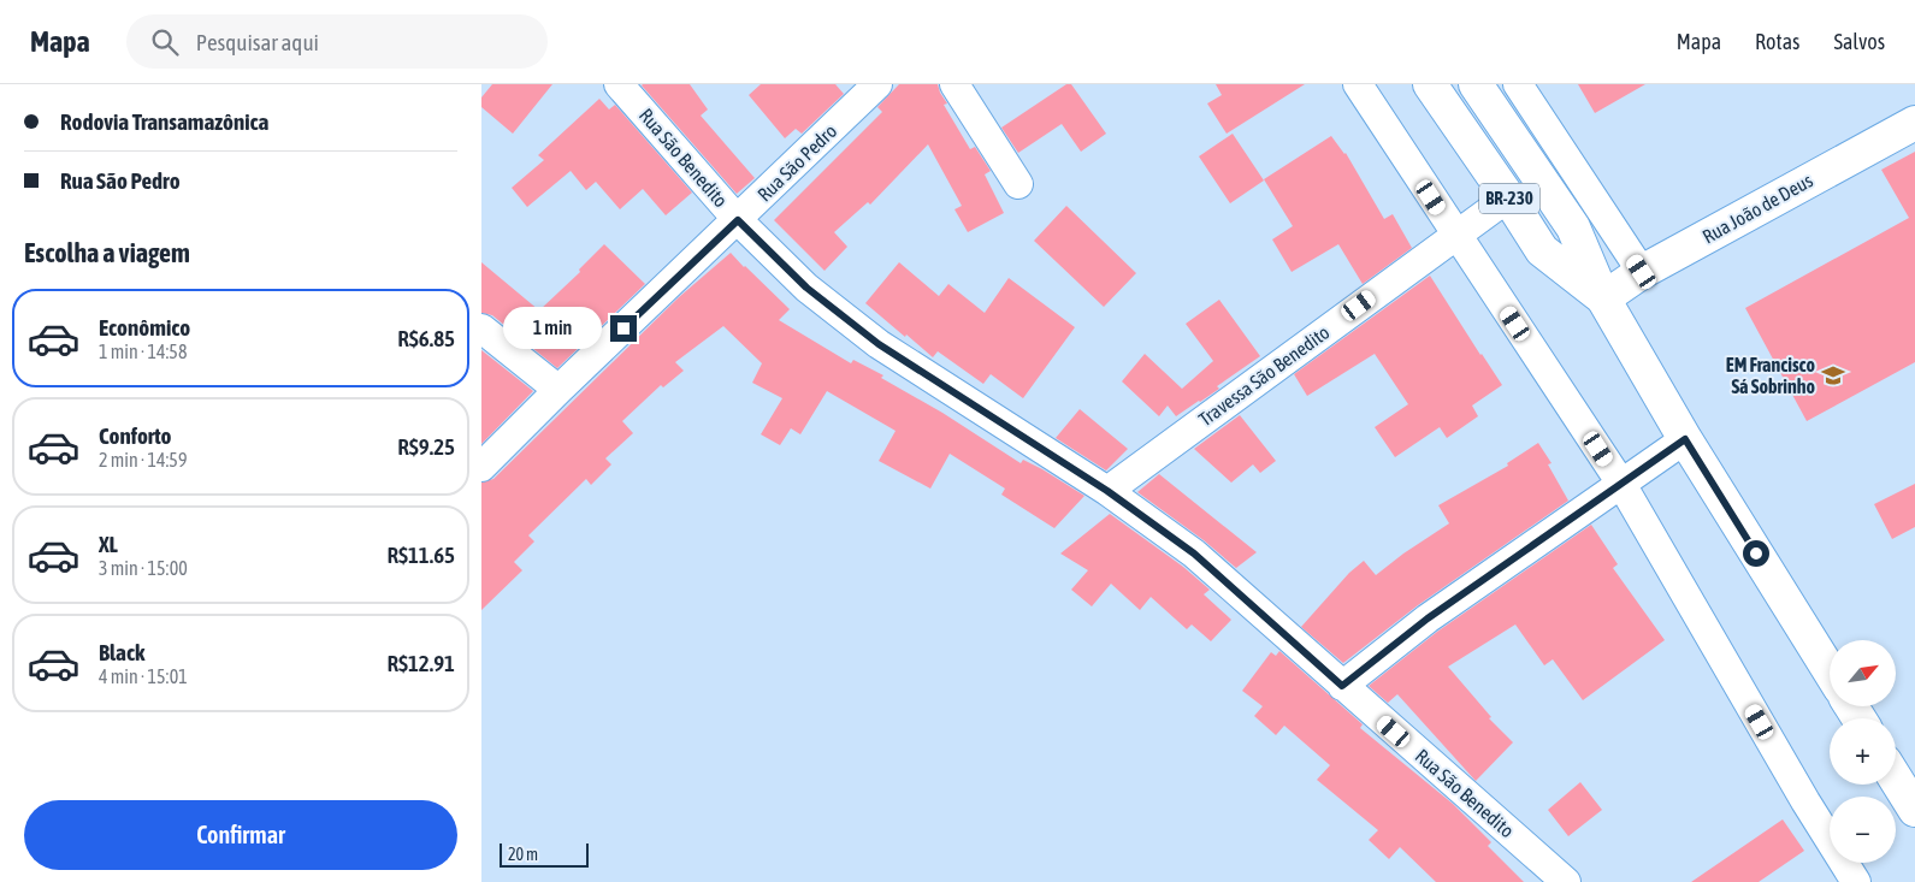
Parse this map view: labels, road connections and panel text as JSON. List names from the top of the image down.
{
  "streets": {
    "main road": ["BR-230", "Rua João de Deus"],
    "street": ["Rua São Benedito", "Rua São Pedro", "Travessa São Benedito"]
  },
  "crossings": [
    ["Rua São Benedito", "Rua São Pedro"],
    ["Rua São Benedito", "Travessa São Benedito"],
    ["BR-230", "Rua João de Deus"],
    ["BR-230", "Travessa São Benedito"]
  ],
  "places": {
    "school or university": ["EM Francisco Sá Sobrinho"]
  },
  "scale_bar": "20 m",
  "north": "top right",
  "page": {
    "header": "Mapa",
    "search": "Pesquisar aqui",
    "nav": ["Mapa", "Rotas", "Salvos"],
    "banner": ["Rodovia Transamazônica", "Rua São Pedro"],
    "heading": "Escolha a viagem",
    "list": [
      {
        "name": "Econômico",
        "note": "1 min · 14:58",
        "value": "R$6.85"
      },
      {
        "name": "Conforto",
        "note": "2 min · 14:59",
        "value": "R$9.25"
      },
      {
        "name": "XL",
        "note": "3 min · 15:00",
        "value": "R$11.65"
      },
      {
        "name": "Black",
        "note": "4 min · 15:01",
        "value": "R$12.91"
      }
    ],
    "bubble": "1 min",
    "map_buttons": ["+", "−"],
    "buttons": "Confirmar",
    "scale": "20 m"
  }
}
